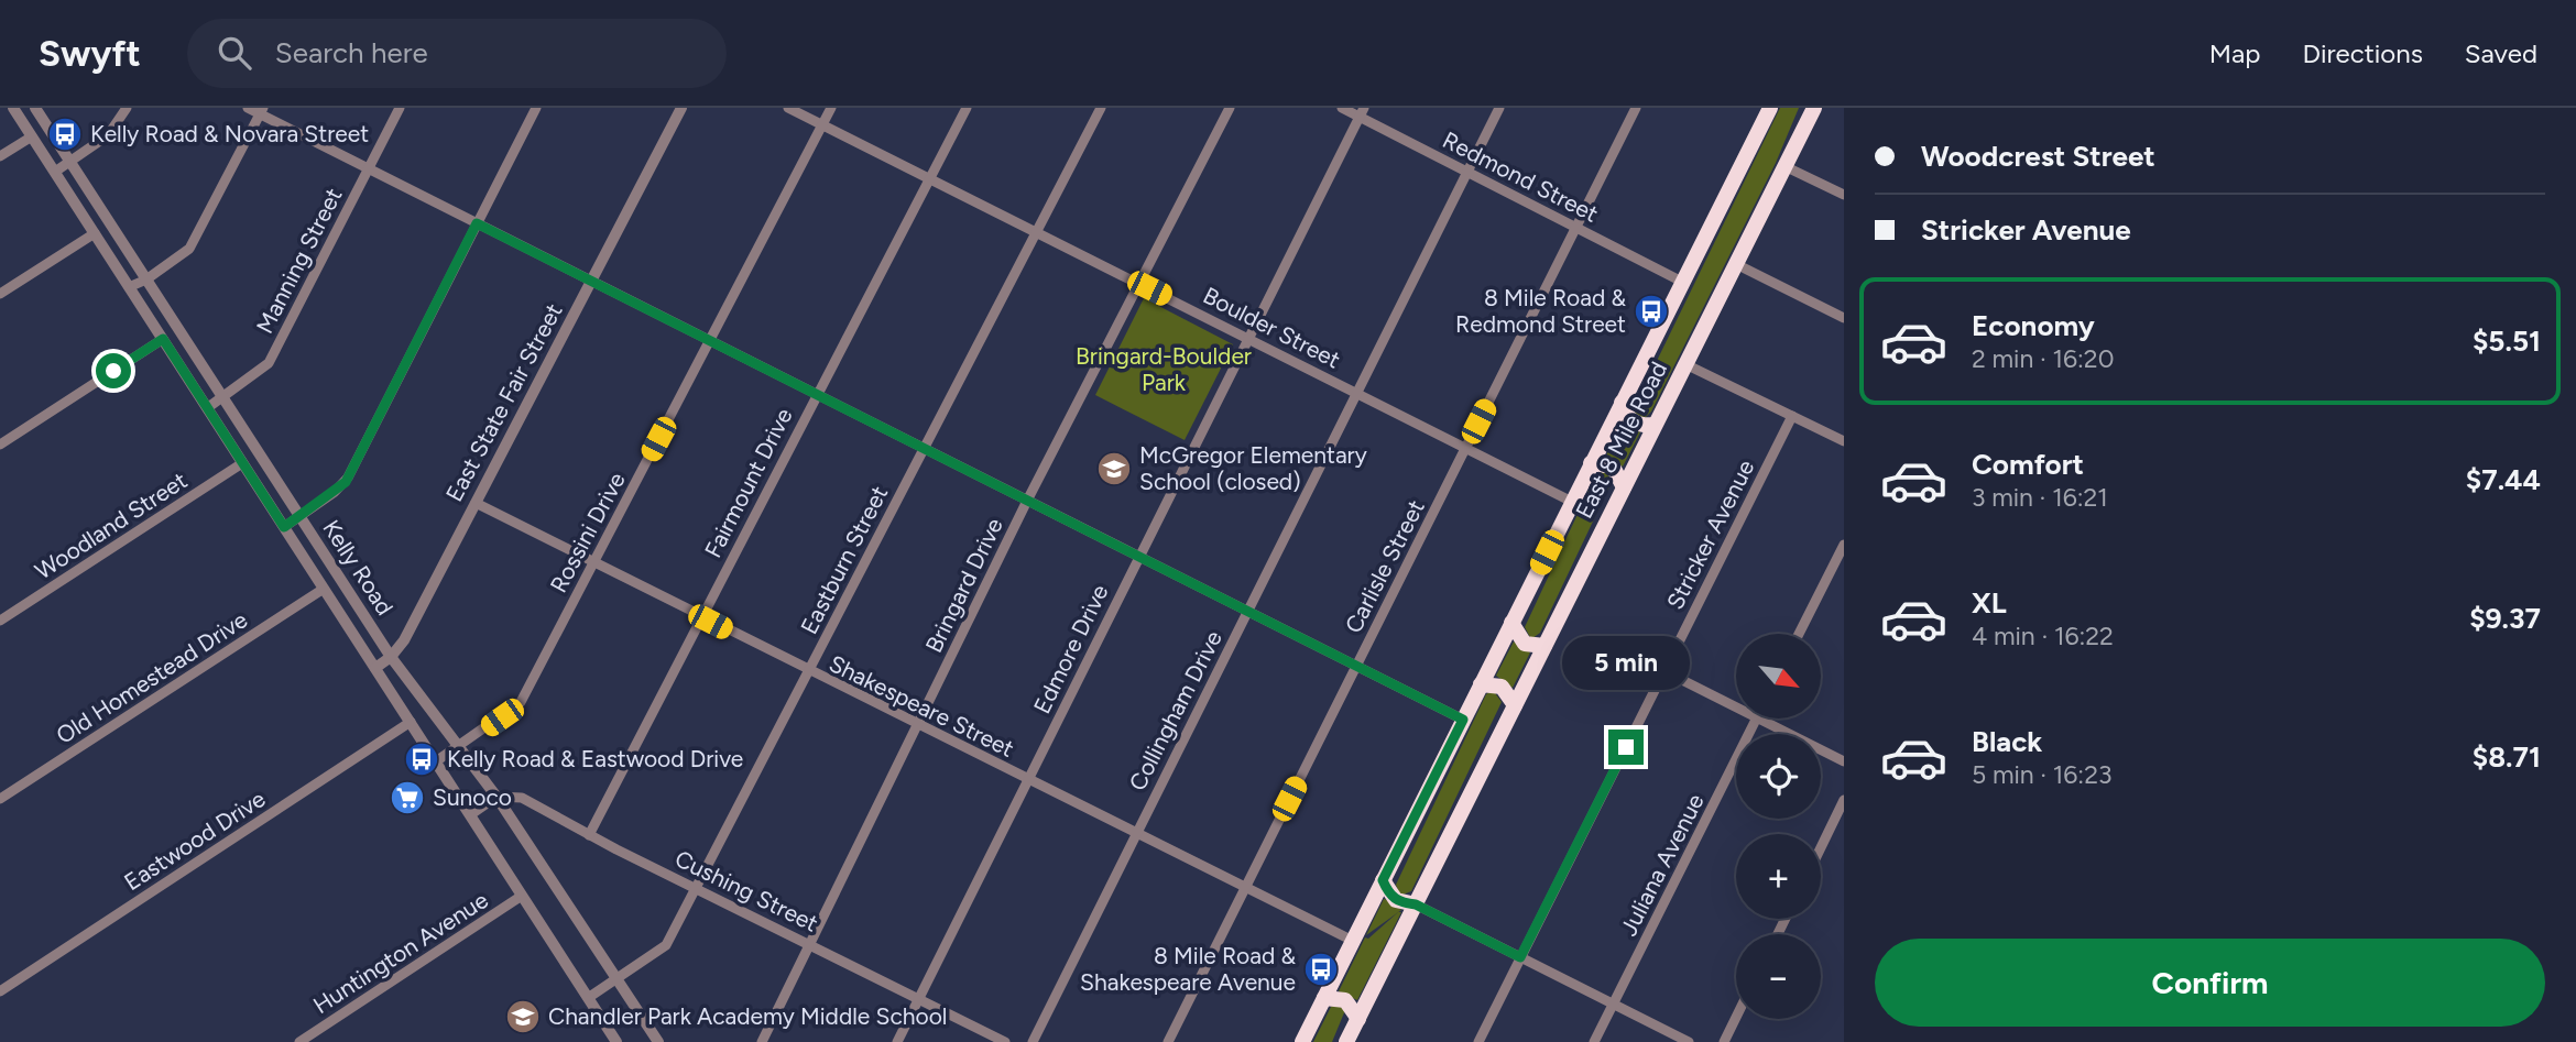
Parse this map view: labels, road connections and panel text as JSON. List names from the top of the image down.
{
  "streets": {
    "highway": ["East 8 Mile Road"],
    "street": [
      "Redmond Street",
      "Manning Street",
      "Boulder Street",
      "East State Fair Street",
      "Fairmount Drive",
      "Woodland Street",
      "Rossini Drive",
      "Stricker Avenue",
      "Eastburn Street",
      "Carlisle Street",
      "Kelly Road",
      "Bringard Drive",
      "Edmore Drive",
      "Old Homestead Drive",
      "Shakespeare Street",
      "Collingham Drive",
      "Eastwood Drive",
      "Juliana Avenue",
      "Cushing Street",
      "Huntington Avenue"
    ]
  },
  "crossings": [
    ["Redmond Street", "East 8 Mile Road"],
    ["Redmond Street", "Carlisle Street"],
    ["Redmond Street", "Edmore Drive"],
    ["Redmond Street", "Collingham Drive"],
    ["Manning Street", "Kelly Road"],
    ["Boulder Street", "East 8 Mile Road"],
    ["Boulder Street", "Fairmount Drive"],
    ["Boulder Street", "Rossini Drive"],
    ["Boulder Street", "Eastburn Street"],
    ["Boulder Street", "Carlisle Street"],
    ["Boulder Street", "Bringard Drive"],
    ["Boulder Street", "Edmore Drive"],
    ["Boulder Street", "Collingham Drive"],
    ["East State Fair Street", "Kelly Road"],
    ["East State Fair Street", "Shakespeare Street"],
    ["East 8 Mile Road", "Shakespeare Street"],
    ["Fairmount Drive", "Shakespeare Street"],
    ["Fairmount Drive", "Cushing Street"],
    ["Woodland Street", "Kelly Road"],
    ["Rossini Drive", "Kelly Road"],
    ["Rossini Drive", "Shakespeare Street"],
    ["Eastburn Street", "Kelly Road"],
    ["Eastburn Street", "Shakespeare Street"],
    ["Eastburn Street", "Cushing Street"],
    ["Carlisle Street", "Shakespeare Street"],
    ["Kelly Road", "Old Homestead Drive"],
    ["Kelly Road", "Eastwood Drive"],
    ["Kelly Road", "Cushing Street"],
    ["Kelly Road", "Huntington Avenue"],
    ["Bringard Drive", "Shakespeare Street"],
    ["Bringard Drive", "Cushing Street"],
    ["Edmore Drive", "Shakespeare Street"],
    ["Edmore Drive", "Cushing Street"],
    ["Shakespeare Street", "Collingham Drive"]
  ],
  "parks": ["Bringard-Boulder Park"],
  "places": {
    "bus stop": [
      "Kelly Road & Novara Street",
      "8 Mile Road & Redmond Street",
      "Kelly Road & Eastwood Drive",
      "8 Mile Road & Shakespeare Avenue"
    ],
    "school or university": ["McGregor Elementary School (closed)", "Chandler Park Academy Middle School"],
    "supermarket": ["Sunoco"]
  },
  "north": "bottom right",
  "page": {
    "header": "Swyft",
    "search": "Search here",
    "nav": ["Map", "Directions", "Saved"],
    "banner": ["Woodcrest Street", "Stricker Avenue"],
    "list": [
      {
        "name": "Economy",
        "note": "2 min · 16:20",
        "value": "$5.51"
      },
      {
        "name": "Comfort",
        "note": "3 min · 16:21",
        "value": "$7.44"
      },
      {
        "name": "XL",
        "note": "4 min · 16:22",
        "value": "$9.37"
      },
      {
        "name": "Black",
        "note": "5 min · 16:23",
        "value": "$8.71"
      }
    ],
    "map_buttons": ["+", "−"],
    "bubble": "5 min",
    "buttons": "Confirm"
  }
}
